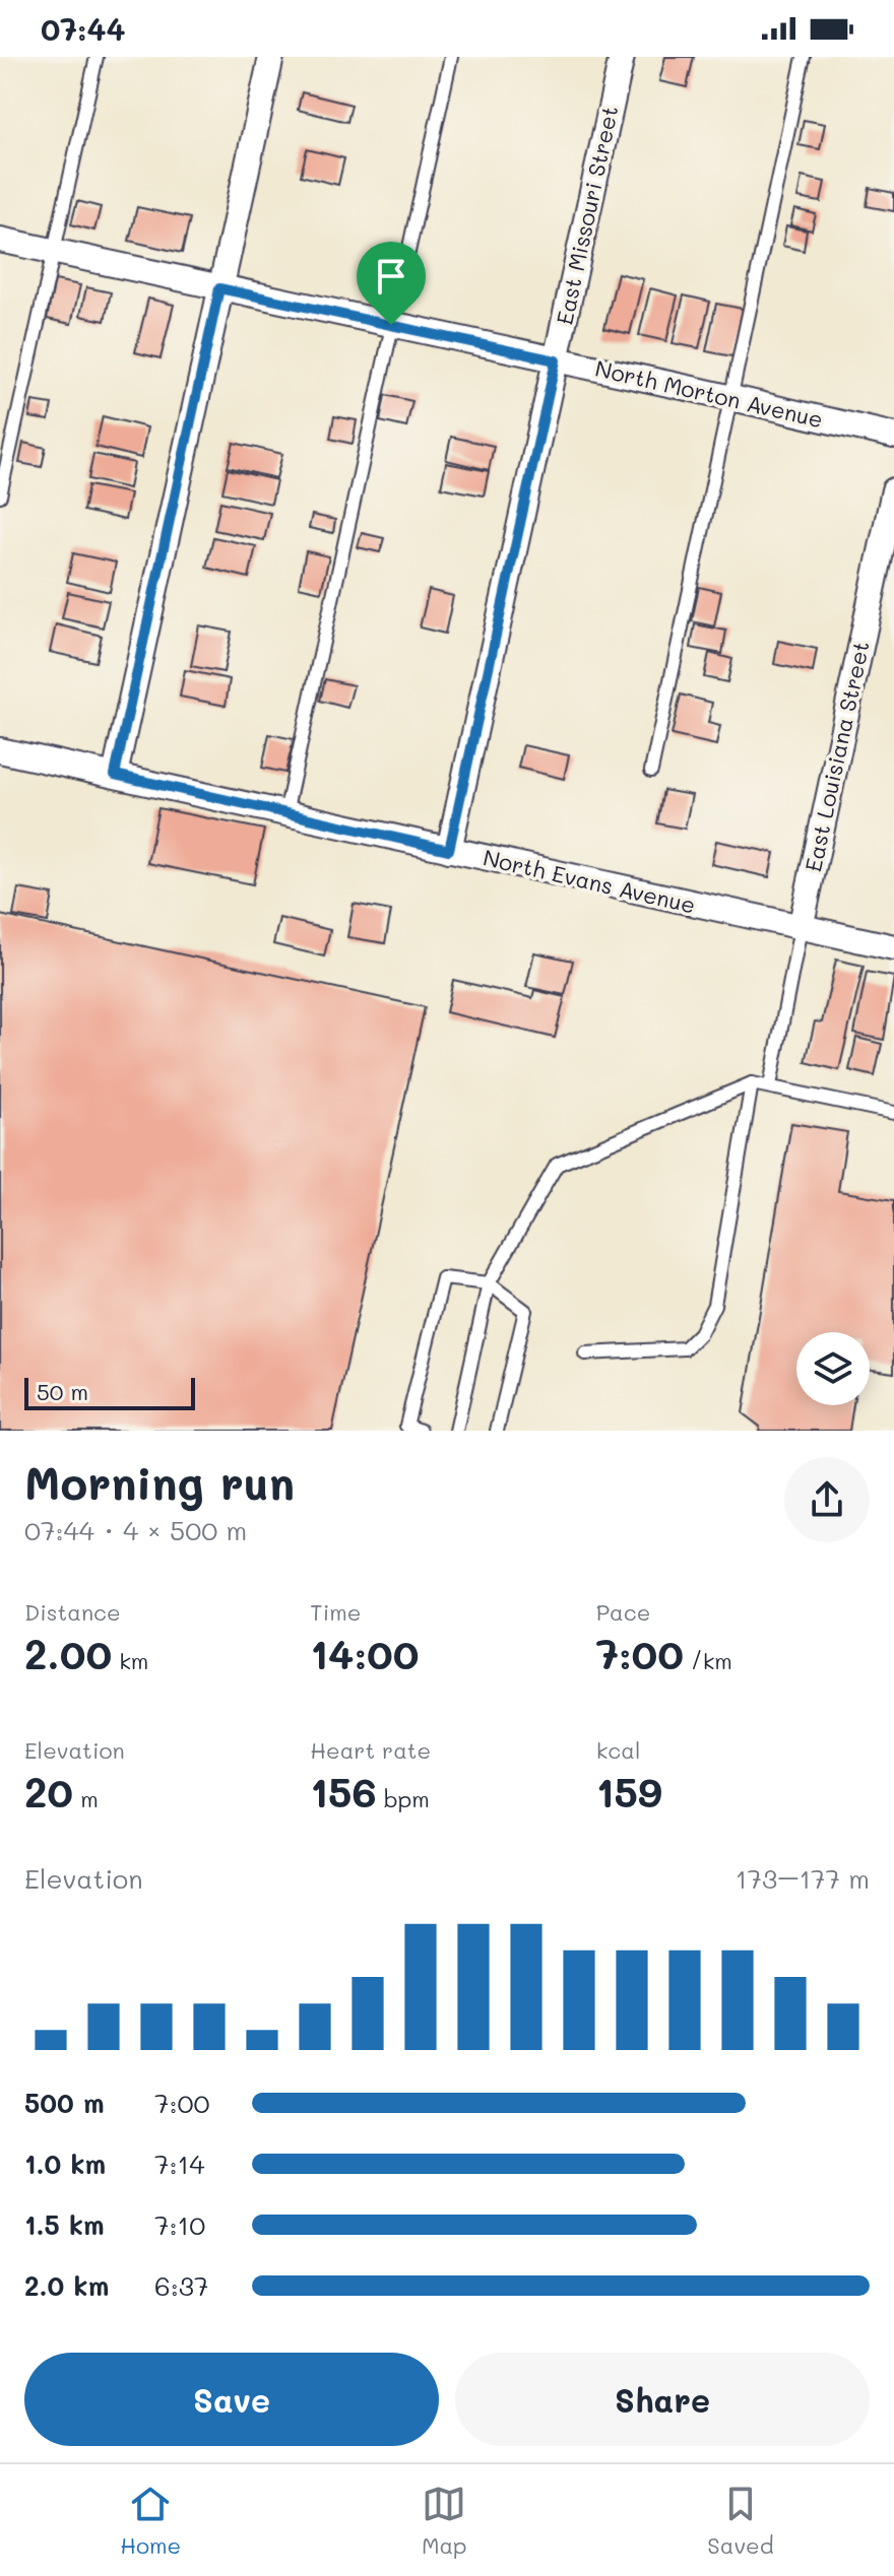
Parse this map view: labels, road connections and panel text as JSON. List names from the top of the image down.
{
  "streets": {
    "street": [
      "East Missouri Street",
      "North Morton Avenue",
      "East Louisiana Street",
      "North Evans Avenue"
    ]
  },
  "crossings": [
    ["East Missouri Street", "North Morton Avenue"],
    ["East Missouri Street", "North Evans Avenue"],
    ["East Louisiana Street", "North Evans Avenue"]
  ],
  "scale_bar": "50 m",
  "page": {
    "status": "07:44",
    "scale": "50 m",
    "heading": ["Morning run", "07:44 · 4 × 500 m"],
    "stats": [
      ["Distance", "2.00 km"],
      ["Time", "14:00"],
      ["Pace", "7:00 /km"],
      ["Elevation", "20 m"],
      ["Heart rate", "156 bpm"],
      ["kcal", "159"]
    ],
    "chart": ["Elevation", "173–177 m"],
    "list": [
      {
        "name": "500 m",
        "note": "7:00"
      },
      {
        "name": "1.0 km",
        "note": "7:14"
      },
      {
        "name": "1.5 km",
        "note": "7:10"
      },
      {
        "name": "2.0 km",
        "note": "6:37"
      }
    ],
    "buttons": ["Save", "Share"],
    "tabs": ["Home", "Map", "Saved"]
  }
}
